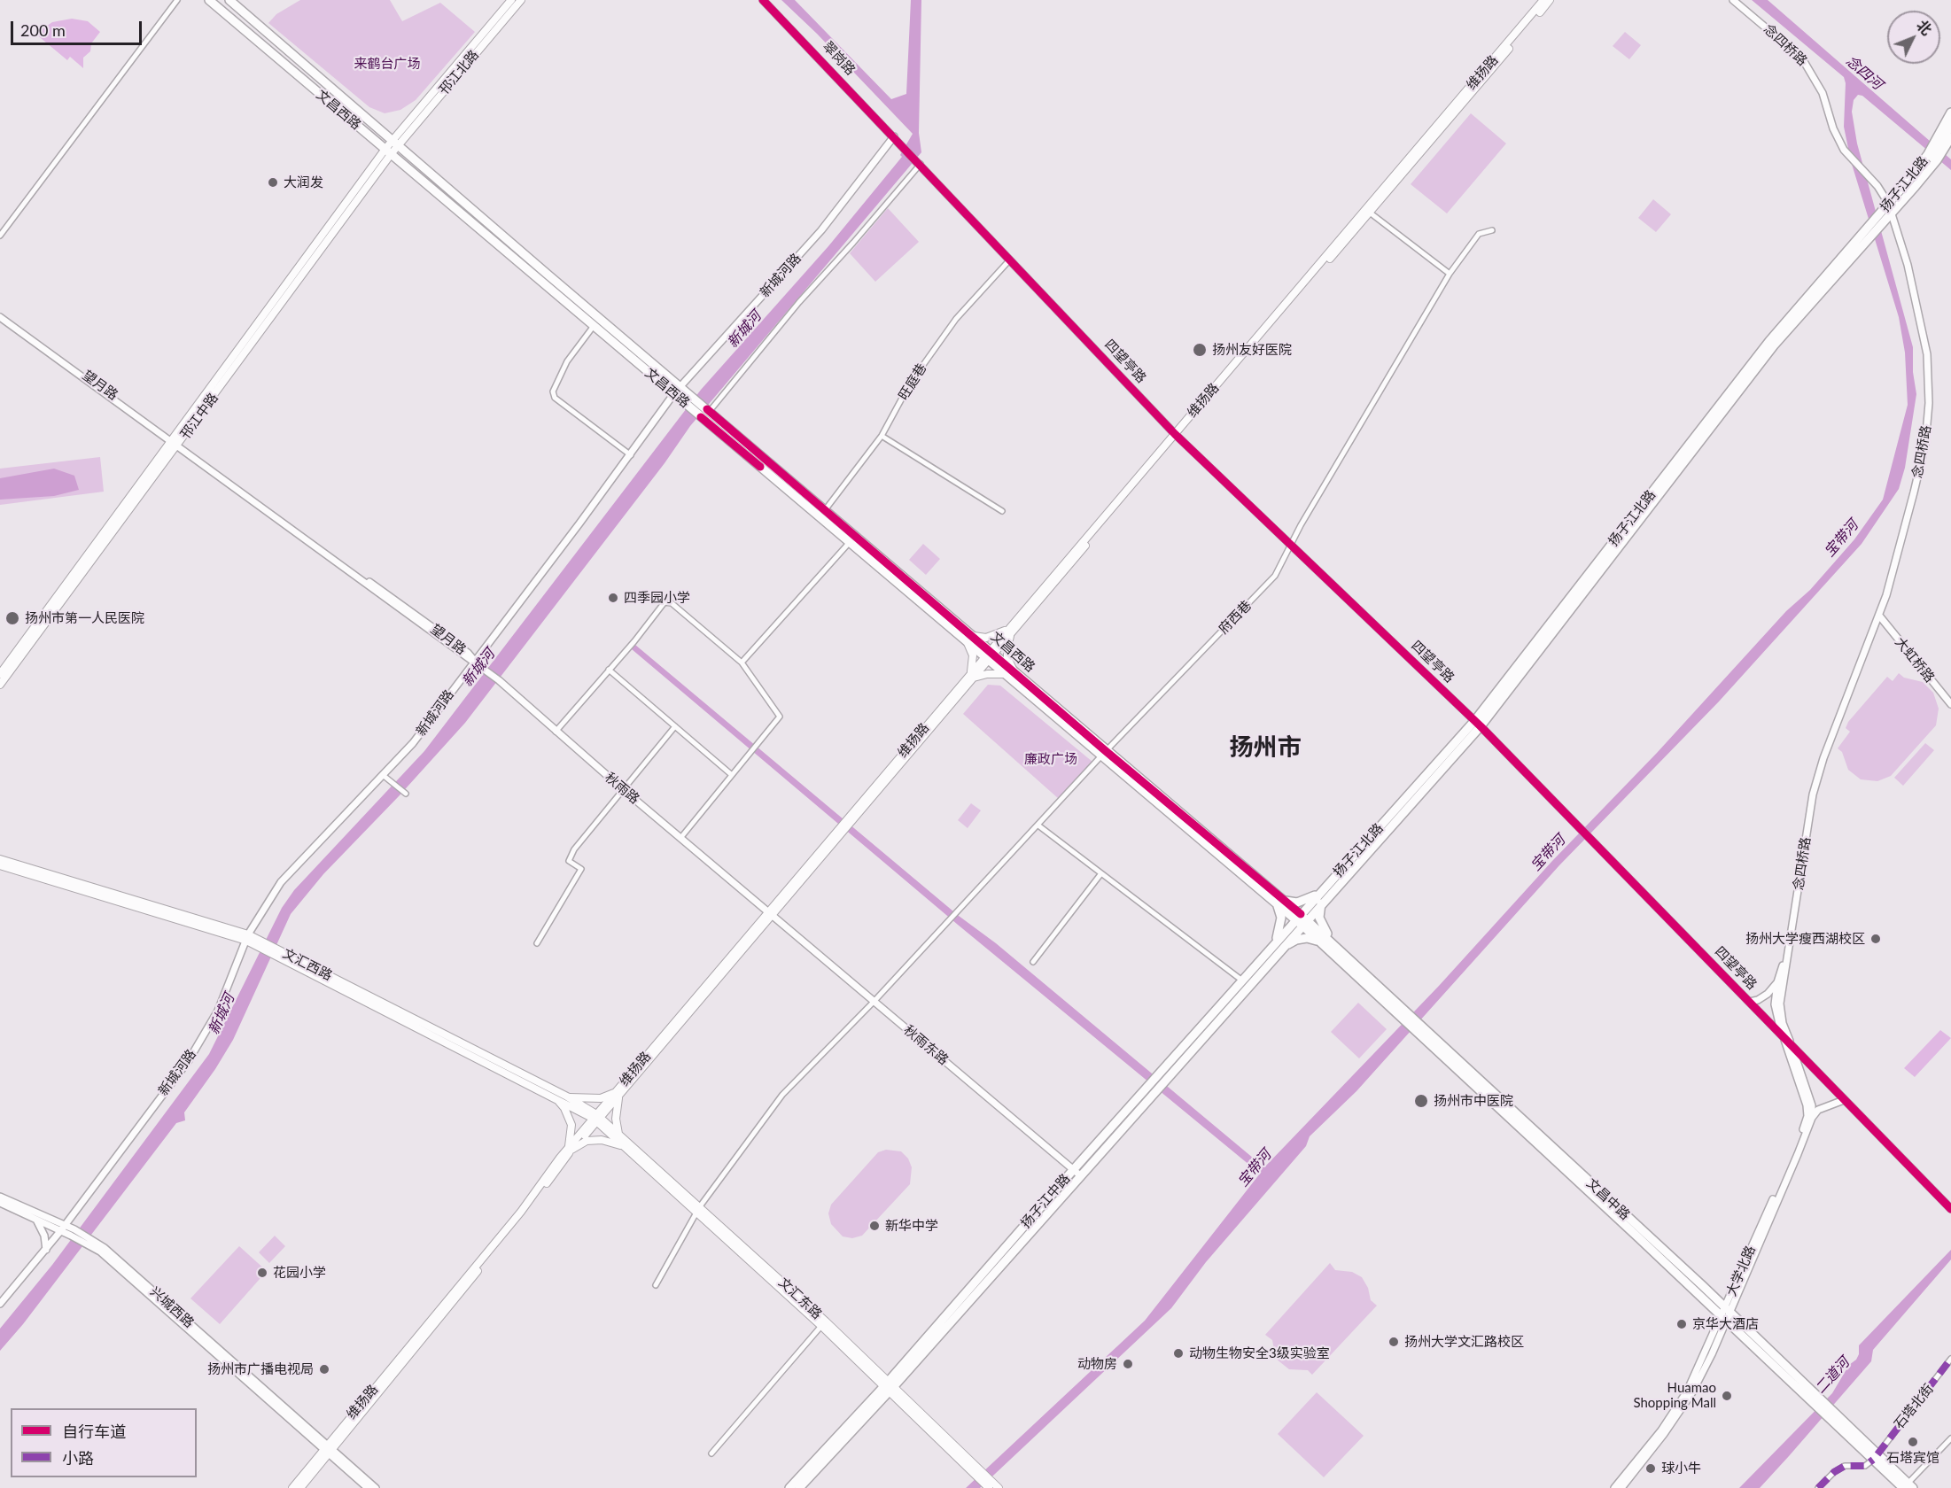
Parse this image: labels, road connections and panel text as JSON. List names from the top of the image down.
{
  "streets": {
    "main road": [
      "邗江北路",
      "维扬路",
      "文昌西路",
      "扬子江北路",
      "邗江中路",
      "文汇西路",
      "文昌中路",
      "扬子江中路",
      "文汇东路"
    ],
    "street": [
      "念四桥路",
      "翠岗路",
      "新城河路",
      "四望亭路",
      "旺庭巷",
      "望月路",
      "府西巷",
      "大虹桥路",
      "秋雨路",
      "秋雨东路",
      "大学北路",
      "兴城西路",
      "石塔北街"
    ]
  },
  "crossings": [
    ["念四桥路", "扬子江北路"],
    ["念四桥路", "四望亭路"],
    ["念四桥路", "大虹桥路"],
    ["念四桥路", "大学北路"],
    ["翠岗路", "新城河路"],
    ["翠岗路", "四望亭路"],
    ["邗江北路", "文昌西路"],
    ["邗江北路", "邗江中路"],
    ["维扬路", "文昌西路"],
    ["维扬路", "四望亭路"],
    ["维扬路", "秋雨路"],
    ["维扬路", "文汇西路"],
    ["维扬路", "秋雨东路"],
    ["维扬路", "文汇东路"],
    ["维扬路", "兴城西路"],
    ["文昌西路", "扬子江北路"],
    ["文昌西路", "新城河路"],
    ["文昌西路", "旺庭巷"],
    ["文昌西路", "邗江中路"],
    ["文昌西路", "府西巷"],
    ["文昌西路", "文昌中路"],
    ["文昌西路", "扬子江中路"],
    ["扬子江北路", "四望亭路"],
    ["扬子江北路", "文昌中路"],
    ["扬子江北路", "扬子江中路"],
    ["新城河路", "四望亭路"],
    ["新城河路", "望月路"],
    ["新城河路", "秋雨路"],
    ["新城河路", "文汇西路"],
    ["新城河路", "兴城西路"],
    ["四望亭路", "旺庭巷"],
    ["四望亭路", "府西巷"],
    ["四望亭路", "大学北路"],
    ["望月路", "邗江中路"],
    ["望月路", "秋雨路"],
    ["府西巷", "秋雨东路"],
    ["府西巷", "文汇东路"],
    ["秋雨路", "秋雨东路"],
    ["文汇西路", "文汇东路"],
    ["秋雨东路", "扬子江中路"],
    ["文昌中路", "扬子江中路"],
    ["文昌中路", "大学北路"],
    ["文昌中路", "石塔北街"],
    ["扬子江中路", "文汇东路"]
  ],
  "districts": ["扬州市"],
  "water": [
    "念四河",
    "新城河",
    "宝带河",
    "二道河"
  ],
  "parks": ["来鹤台广场", "廉政广场"],
  "places": [
    "大润发",
    "扬州友好医院",
    "四季园小学",
    "扬州市第一人民医院",
    "扬州大学瘦西湖校区",
    "扬州市中医院",
    "新华中学",
    "花园小学",
    "京华大酒店",
    "扬州大学文汇路校区",
    "动物生物安全3级实验室",
    "动物房",
    "扬州市广播电视局",
    "Huamao Shopping Mall",
    "石塔宾馆",
    "球小牛"
  ],
  "legend": ["自行车道", "小路"],
  "scale_bar": "200 m",
  "north": "top right"
}
